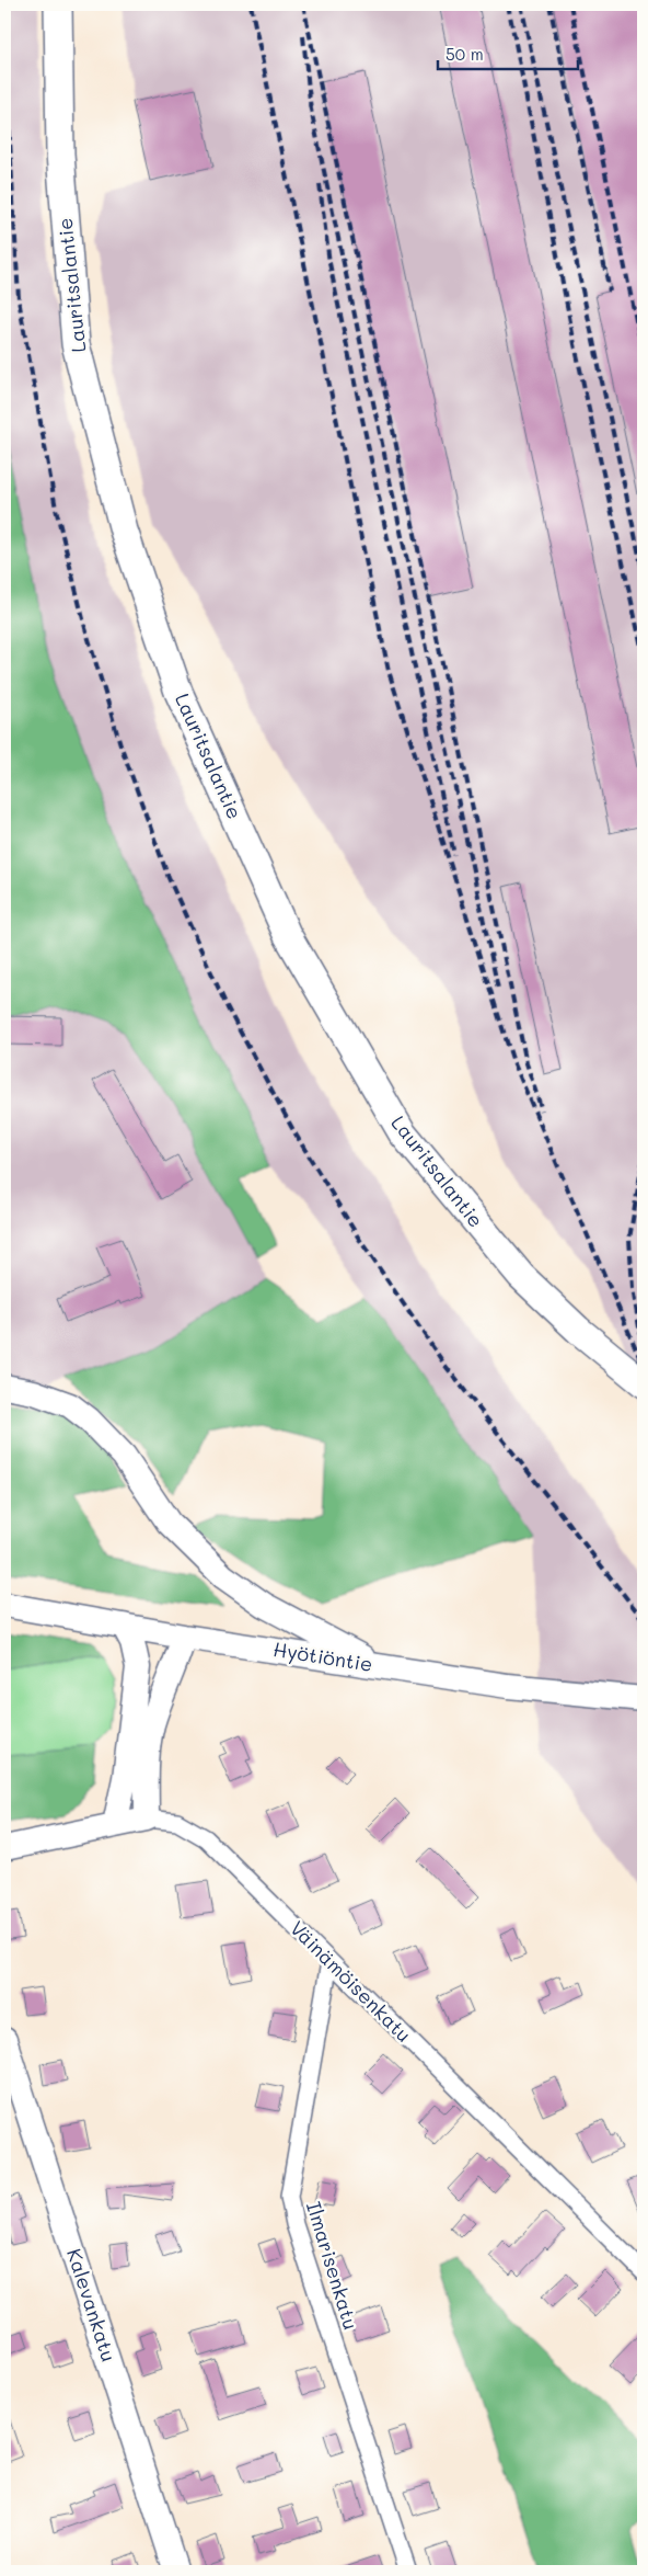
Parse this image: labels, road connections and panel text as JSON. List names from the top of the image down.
{
  "streets": {
    "main road": [
      "Lauritsalantie",
      "Hyötiöntie",
      "Väinämöisenkatu",
      "Kalevankatu"
    ],
    "street": ["Ilmarisenkatu"]
  },
  "crossings": [
    ["Väinämöisenkatu", "Ilmarisenkatu"]
  ],
  "scale_bar": "50 m"
}
